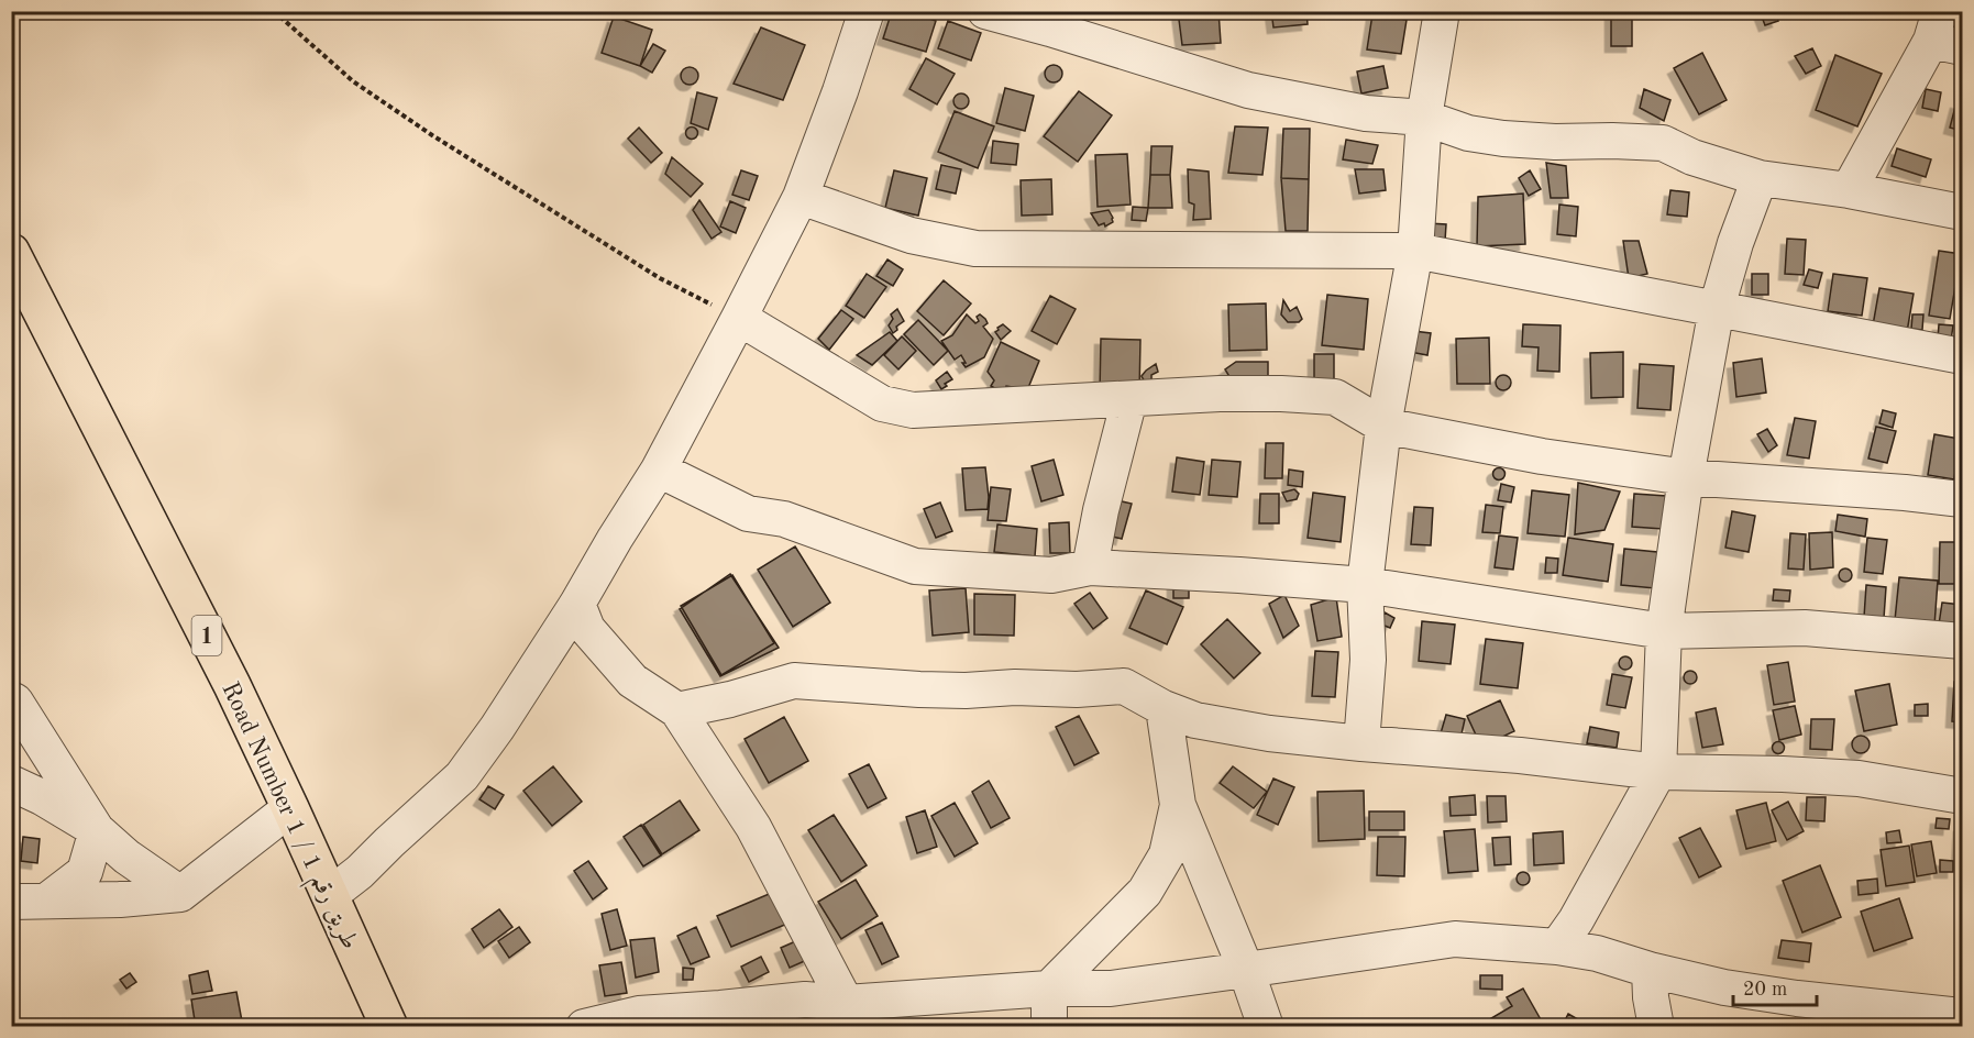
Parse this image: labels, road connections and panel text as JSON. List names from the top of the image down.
{
  "streets": {
    "highway": ["1", "Road Number 1 / طريق رقم 1"]
  },
  "scale_bar": "20 m"
}
